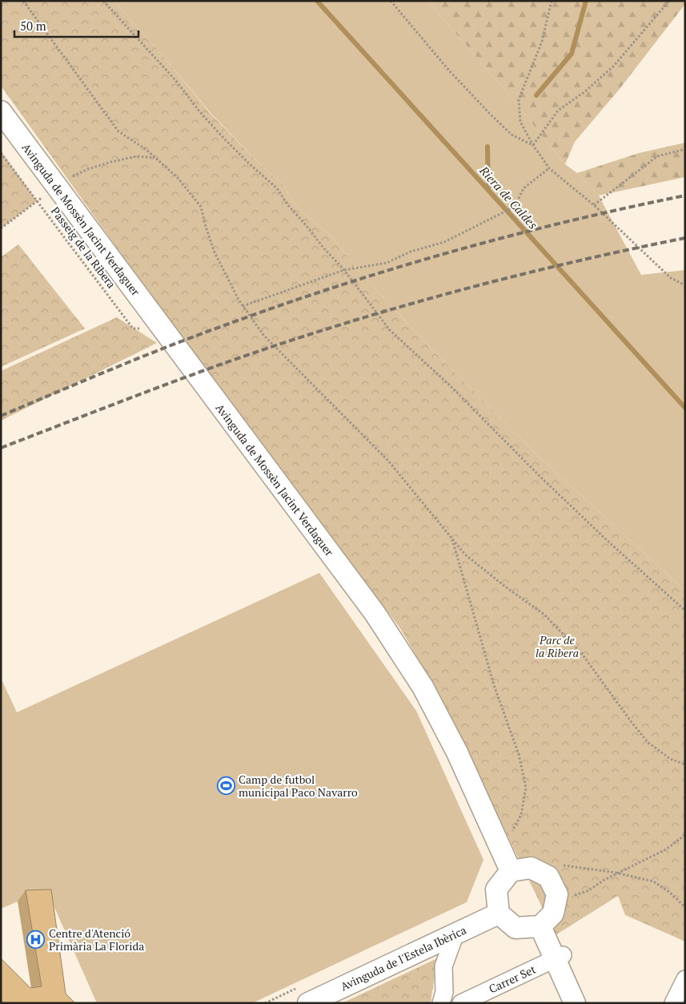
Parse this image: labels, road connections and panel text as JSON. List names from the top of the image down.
{
  "streets": {
    "main road": ["Avinguda de Mossèn Jacint Verdaguer", "Avinguda de l'Estela Ibèrica"],
    "street": ["Carrer Set"],
    "path": ["Passeig de la Ribera"]
  },
  "crossings": [
    ["Avinguda de Mossèn Jacint Verdaguer", "Passeig de la Ribera"],
    ["Avinguda de Mossèn Jacint Verdaguer", "Avinguda de l'Estela Ibèrica"]
  ],
  "water": ["Riera de Caldes"],
  "parks": ["Parc de la Ribera"],
  "places": {
    "sports": ["Camp de futbol municipal Paco Navarro"],
    "hospital": ["Centre d'Atenció Primària La Florida"]
  },
  "scale_bar": "50 m"
}
